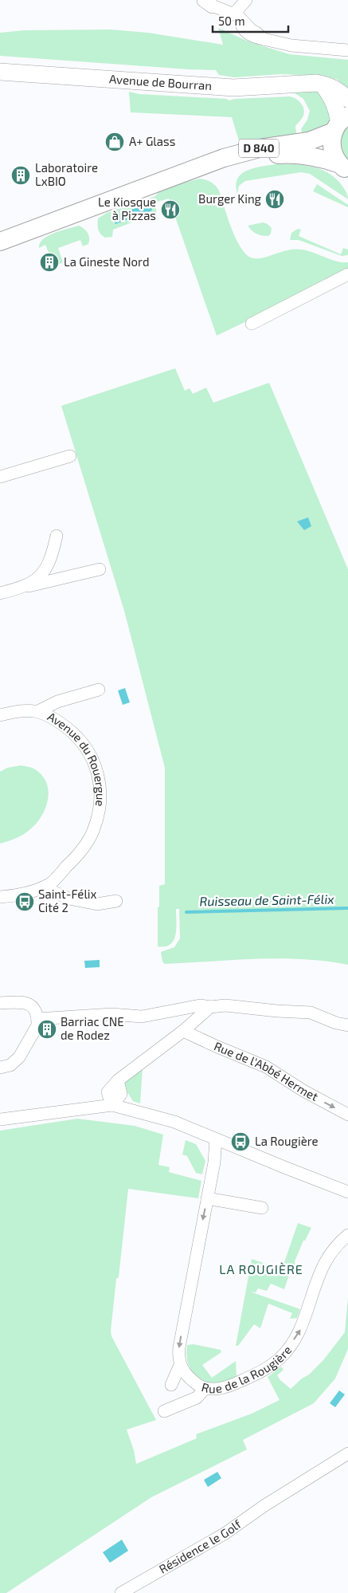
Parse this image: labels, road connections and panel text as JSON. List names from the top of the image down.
{
  "streets": {
    "main road": ["Avenue de Bourran", "D 840"],
    "street": [
      "Avenue du Rouergue",
      "Rue de l'Abbé Hermet",
      "Rue de la Rougière",
      "Résidence le Golf"
    ]
  },
  "one_way": ["Rue de la Rougière"],
  "districts": ["LA ROUGIÈRE"],
  "water": ["Ruisseau de Saint-Félix"],
  "places": {
    "shop": ["A+ Glass"],
    "building": ["Laboratoire LxBIO", "La Gineste Nord", "Barriac CNE de Rodez"],
    "restaurant": ["Burger King", "Le Kiosque à Pizzas"],
    "bus stop": ["Saint-Félix Cité 2", "La Rougière"]
  },
  "scale_bar": "50 m"
}
